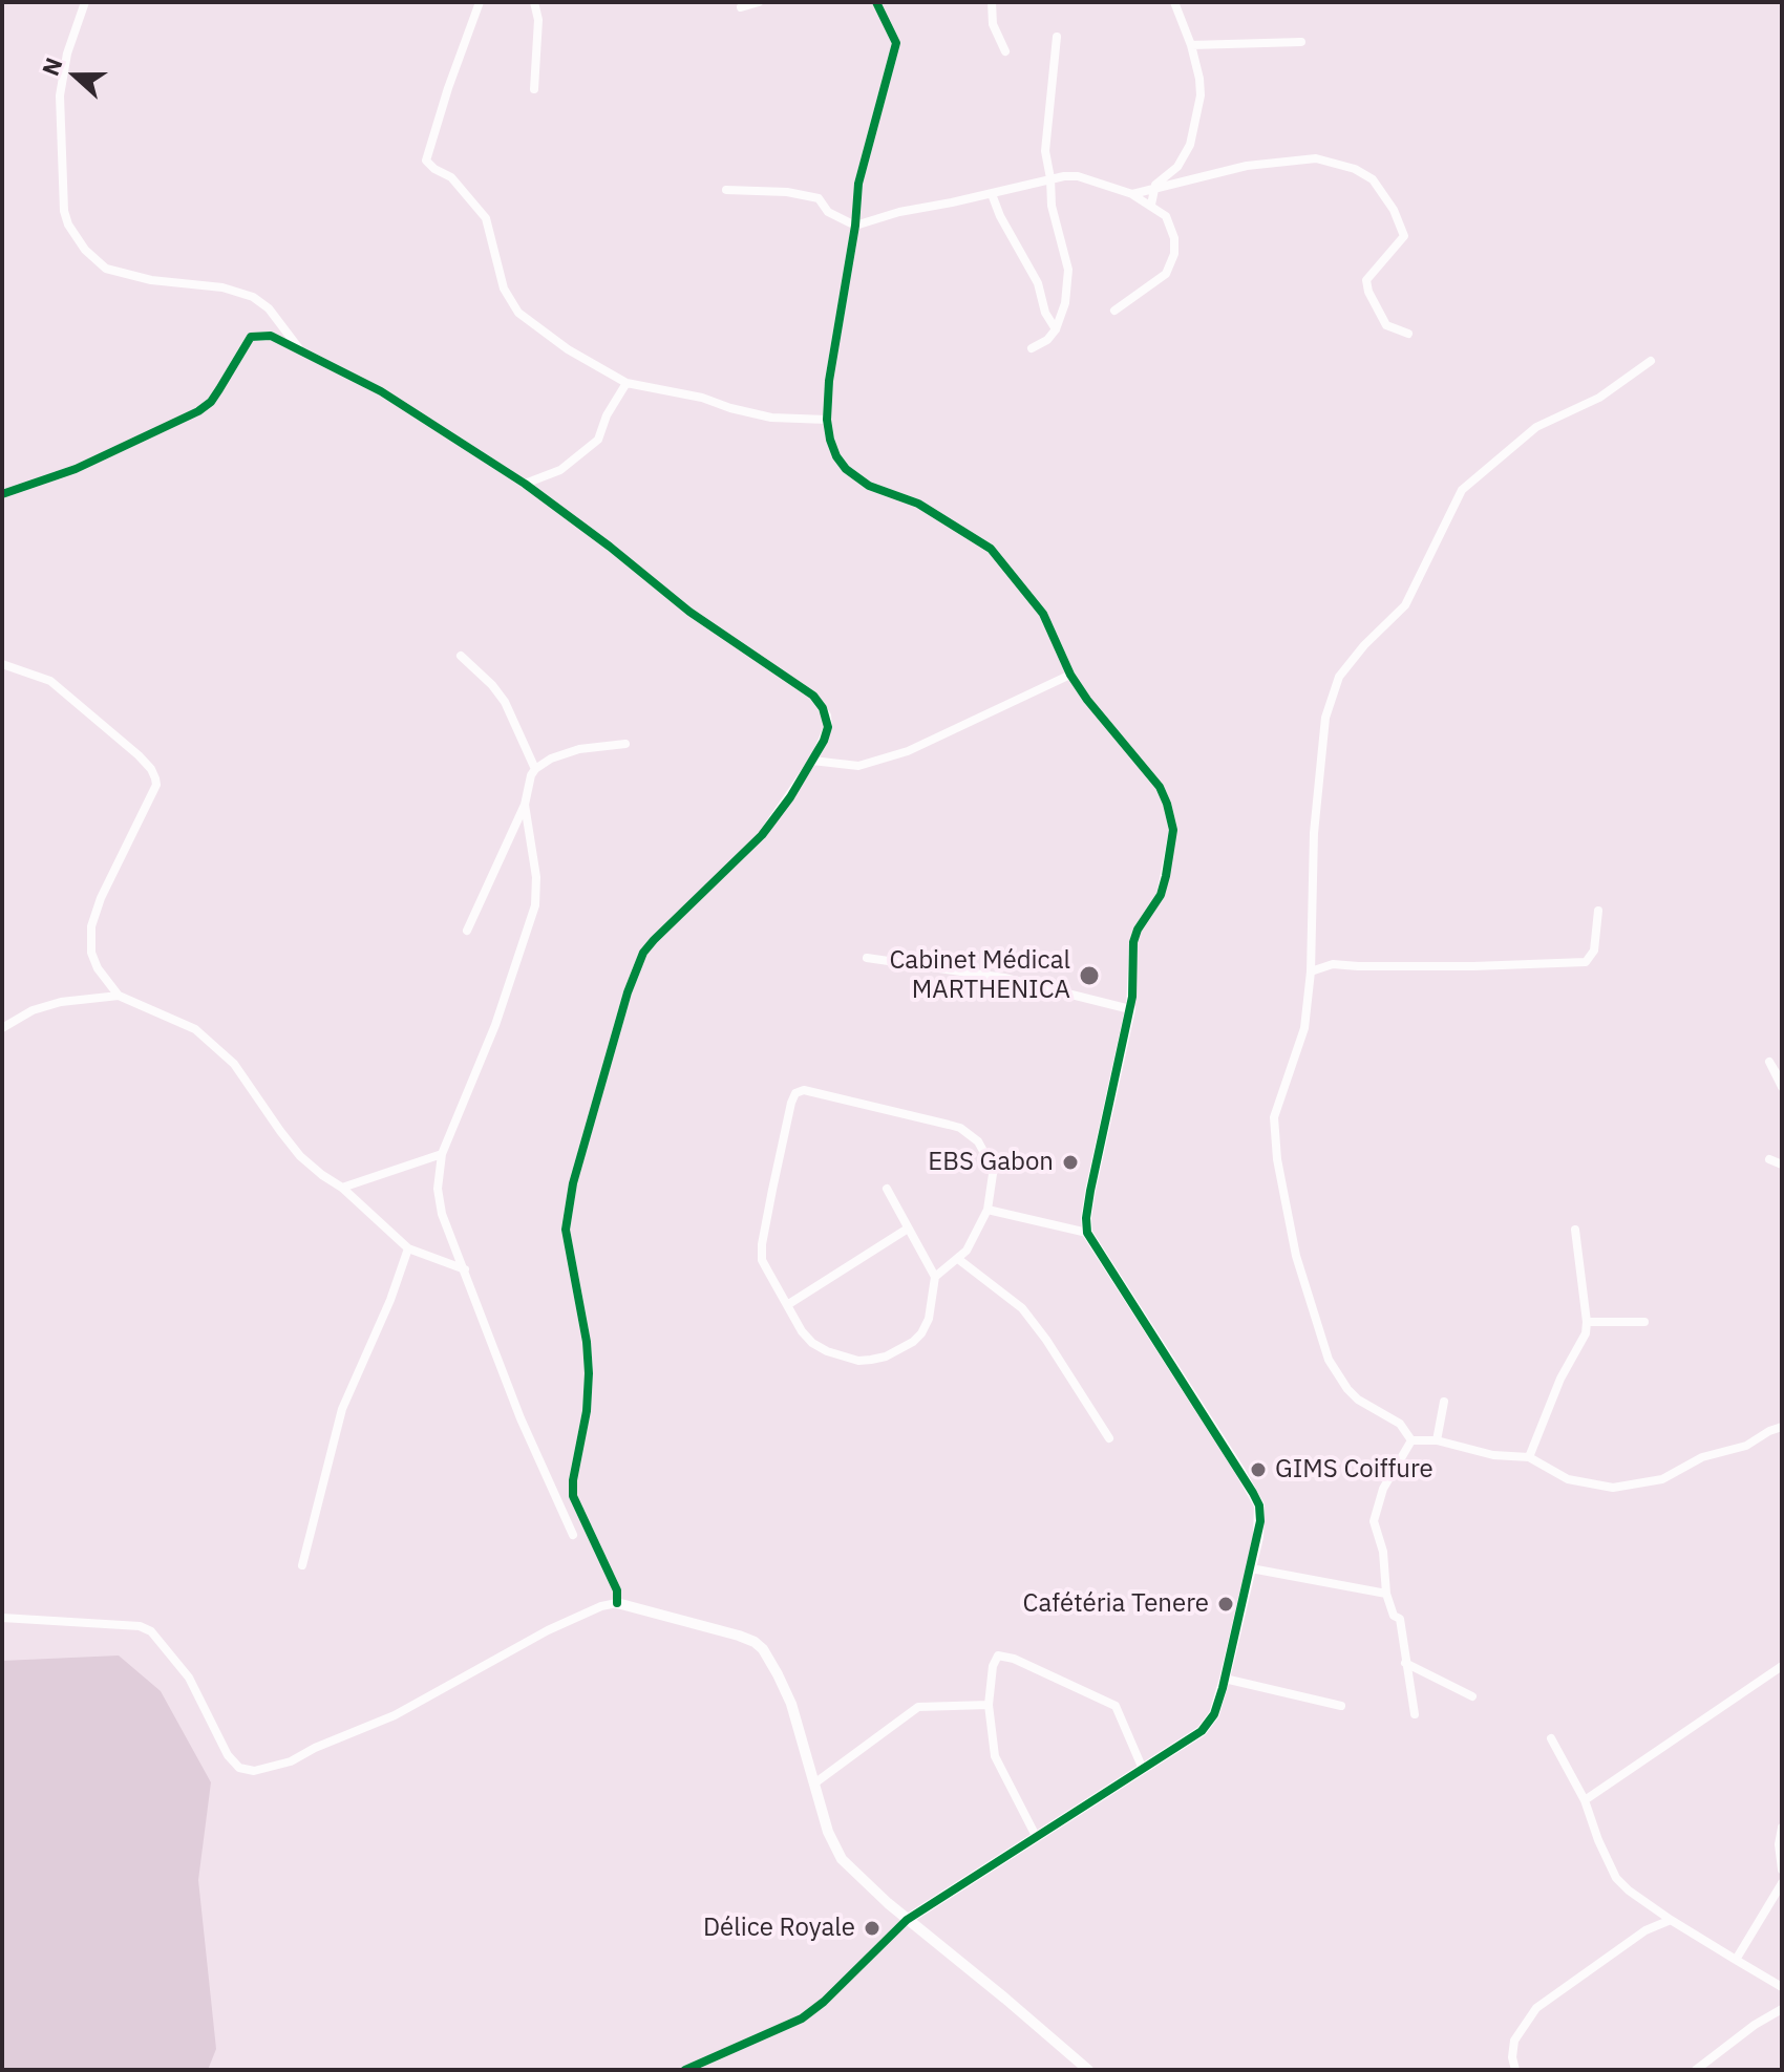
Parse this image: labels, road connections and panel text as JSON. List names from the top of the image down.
{
  "places": [
    "Cabinet Médical MARTHENICA",
    "EBS Gabon",
    "GIMS Coiffure",
    "Cafétéria Tenere",
    "Délice Royale"
  ],
  "north": "left"
}
